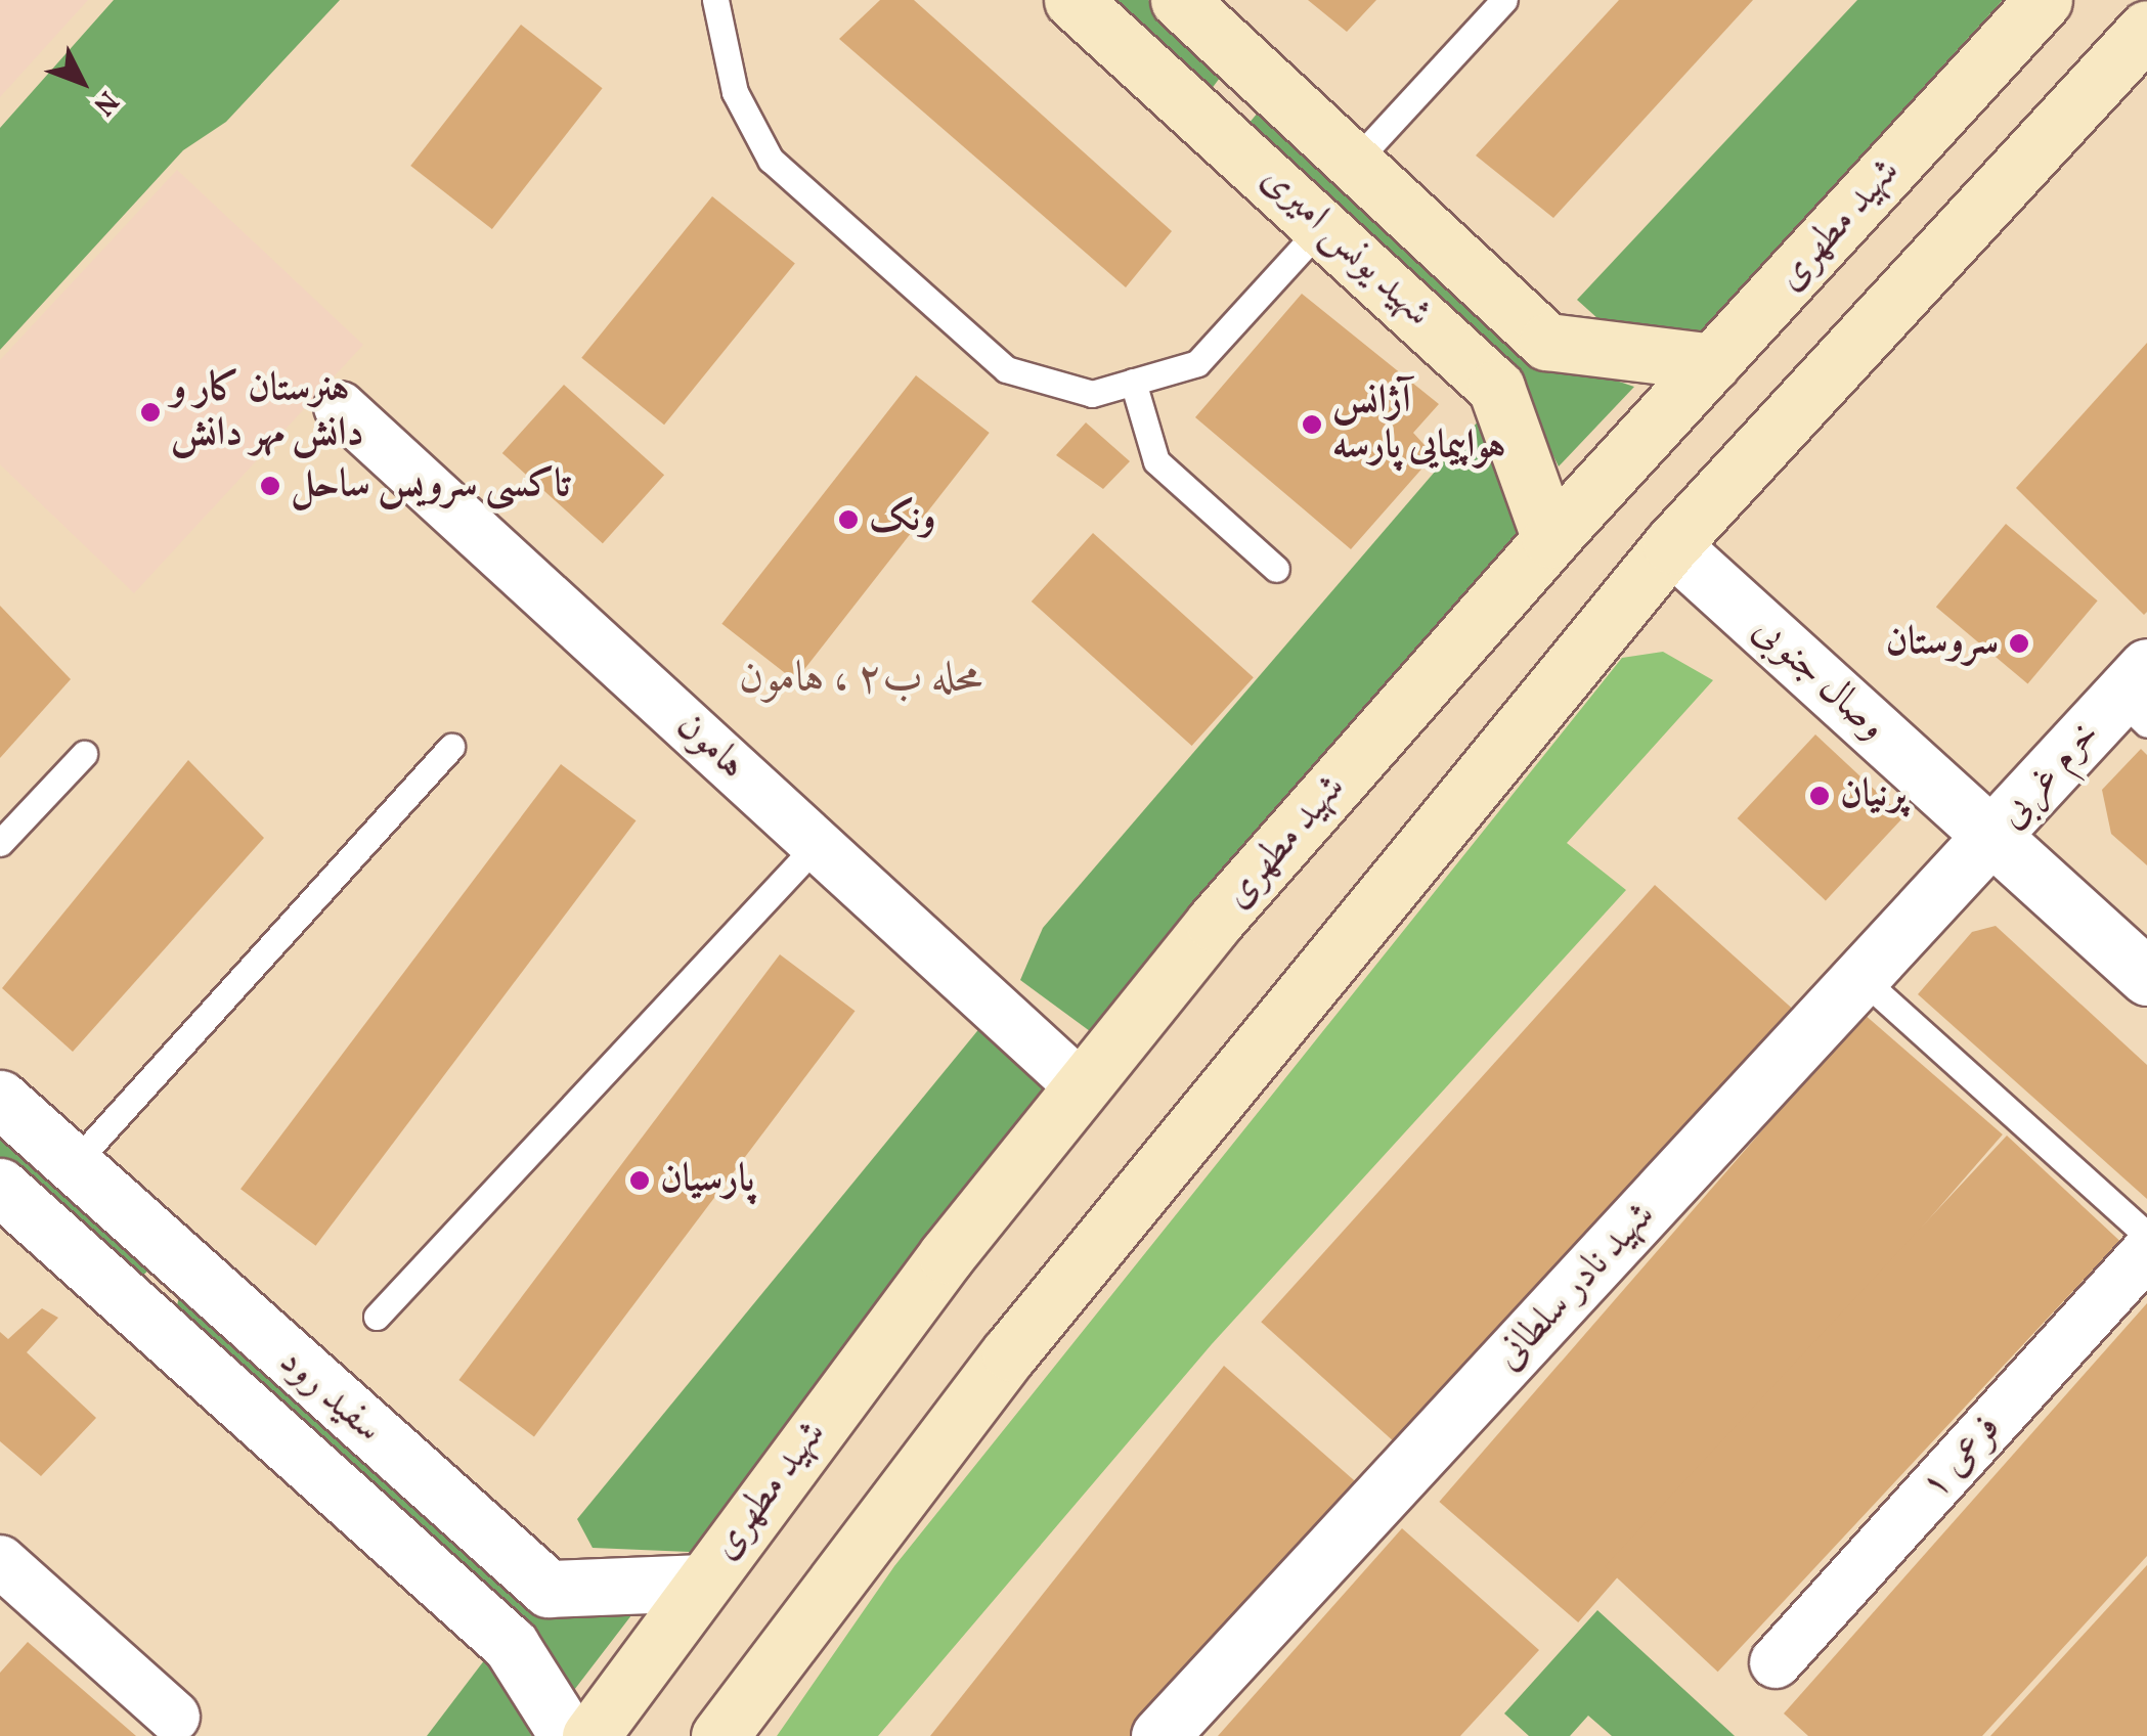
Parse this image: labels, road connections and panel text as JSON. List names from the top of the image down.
{
  "streets": {
    "main road": ["شهید مطهری", "شهید یونس امیری"],
    "street": [
      "وصال جنوبی",
      "هامون",
      "خرم غربی",
      "شهید نادر سلطانی",
      "سفید رود",
      "فرعی ۱"
    ]
  },
  "crossings": [
    ["شهید مطهری", "شهید یونس امیری"],
    ["شهید مطهری", "هامون"],
    ["شهید مطهری", "سفید رود"],
    ["وصال جنوبی", "خرم غربی"],
    ["وصال جنوبی", "شهید نادر سلطانی"],
    ["خرم غربی", "شهید نادر سلطانی"]
  ],
  "districts": ["محله ب۲ ، هامون"],
  "places": [
    "هنرستان کار و دانش مهر دانش",
    "آژانس هواپیمایی پارسه",
    "تاکسی سرویس ساحل",
    "ونک",
    "سروستان",
    "پرنیان",
    "پارسیان"
  ],
  "north": "bottom right"
}
